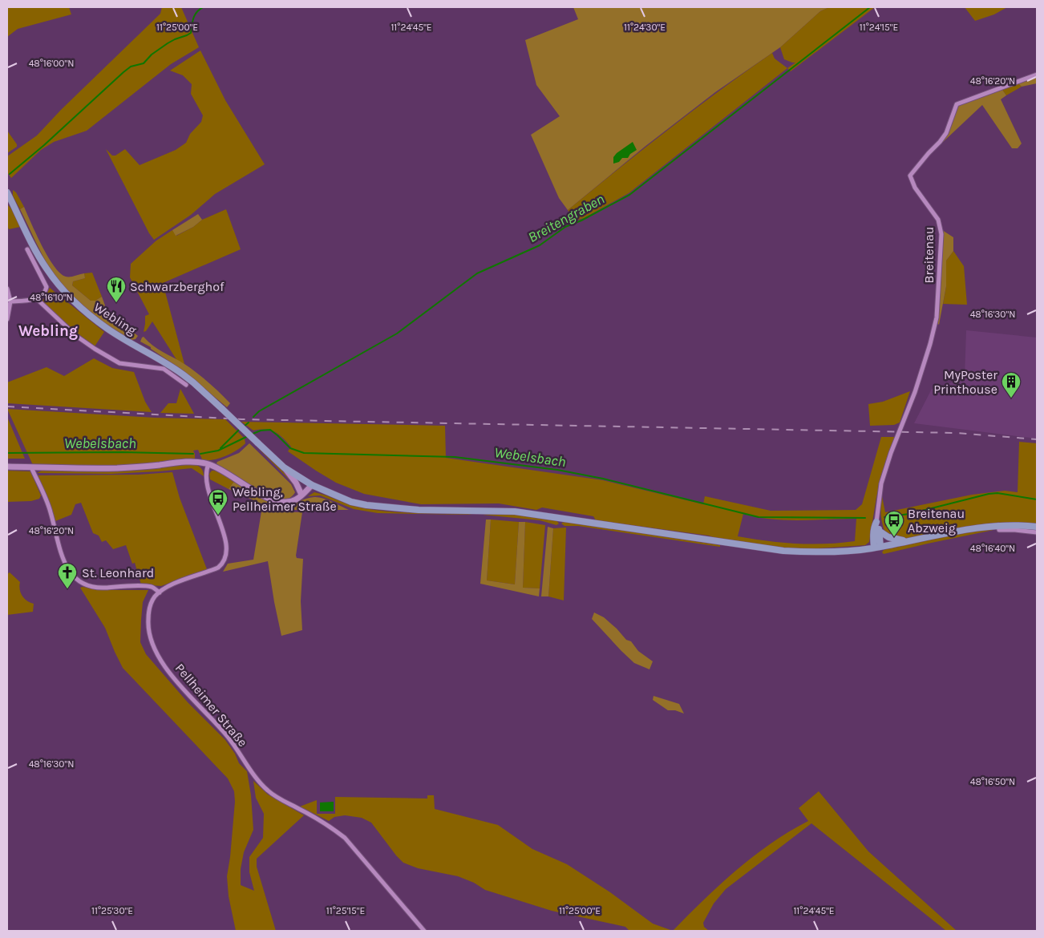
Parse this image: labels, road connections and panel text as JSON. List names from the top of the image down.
{
  "streets": {
    "main road": ["Webling"],
    "street": ["Breitenau", "Pellheimer Straße"]
  },
  "districts": ["Webling"],
  "water": ["Breitengraben", "Webelsbach"],
  "places": {
    "restaurant": ["Schwarzberghof"],
    "building": ["MyPoster Printhouse"],
    "bus stop": ["Webling, Pellheimer Straße", "Breitenau Abzweig"],
    "church": ["St. Leonhard"]
  },
  "coordinates": [
    "11°25'00\"E",
    "11°24'45\"E",
    "11°24'30\"E",
    "11°24'15\"E",
    "48°16'00\"N",
    "48°16'20\"N",
    "48°16'10\"N",
    "48°16'30\"N",
    "48°16'40\"N",
    "48°16'50\"N",
    "11°25'30\"E",
    "11°25'15\"E"
  ]
}
